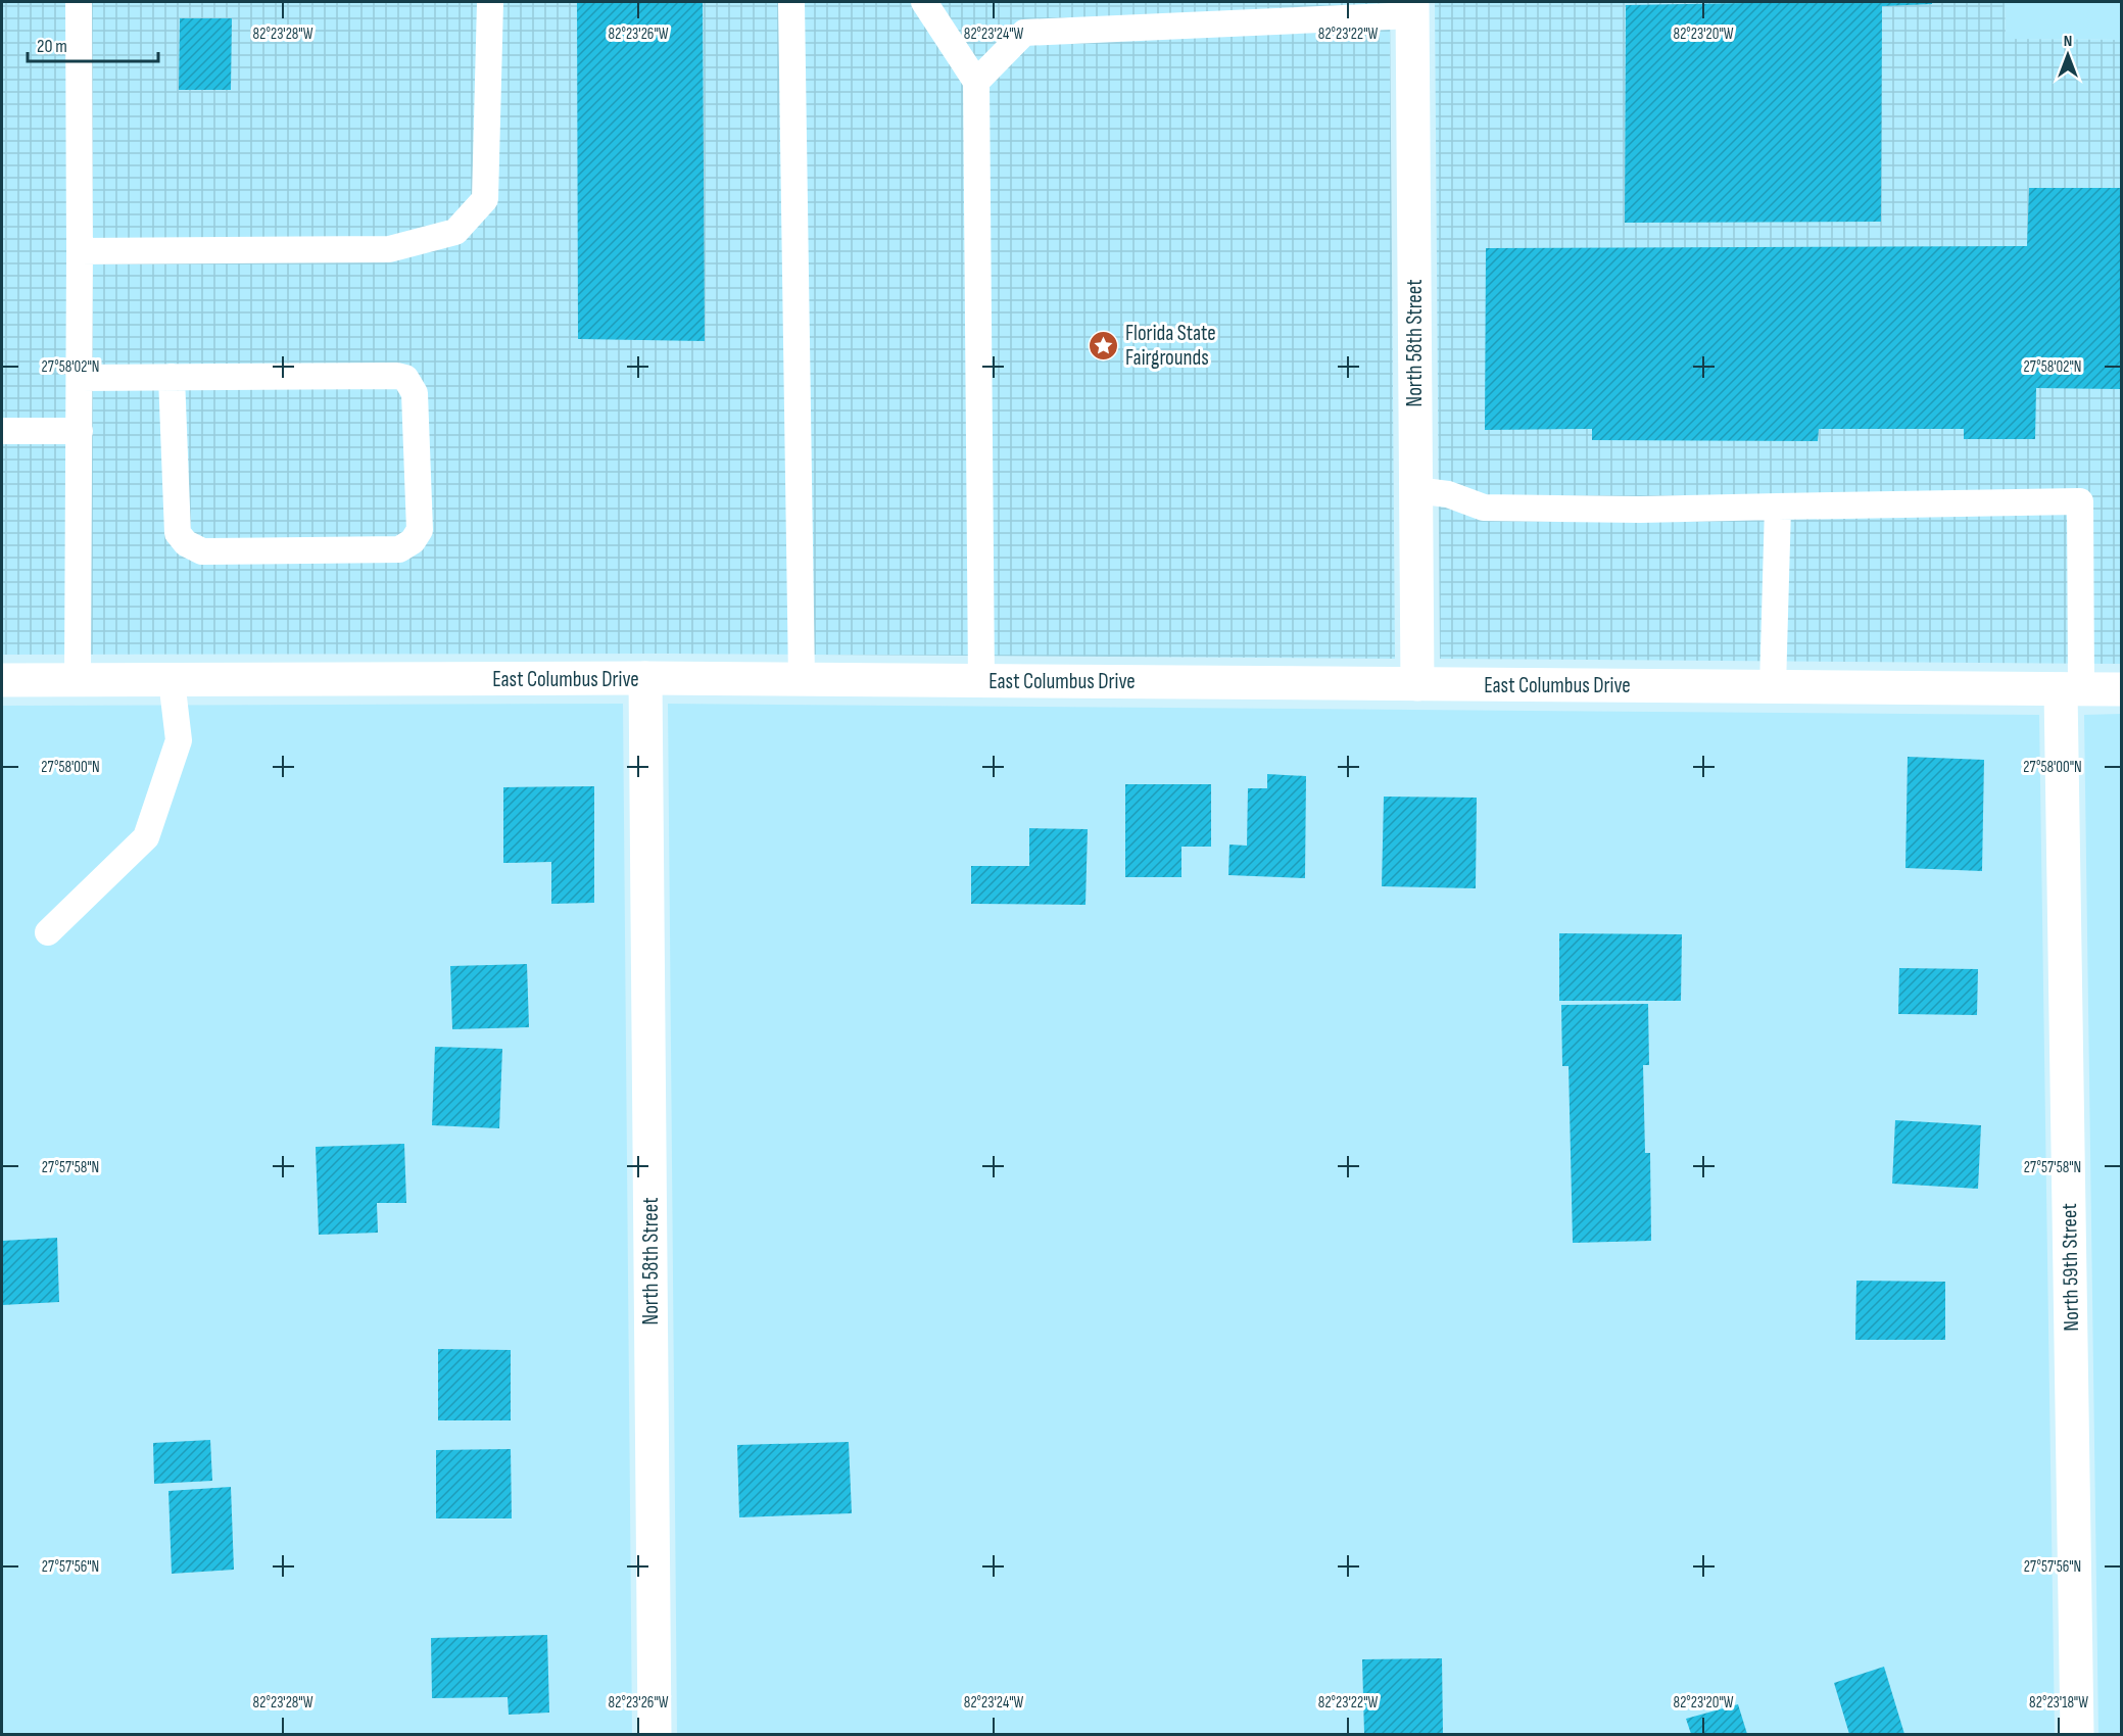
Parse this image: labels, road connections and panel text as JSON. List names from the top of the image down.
{
  "streets": {
    "street": ["North 58th Street", "East Columbus Drive", "North 59th Street"]
  },
  "crossings": [
    ["North 58th Street", "East Columbus Drive"],
    ["East Columbus Drive", "North 59th Street"]
  ],
  "places": {
    "place": ["Florida State Fairgrounds"]
  },
  "scale_bar": "20 m",
  "north": "top",
  "coordinates": [
    "82°23'28\"W",
    "82°23'26\"W",
    "82°23'24\"W",
    "82°23'22\"W",
    "82°23'20\"W",
    "27°58'02\"N",
    "27°58'00\"N",
    "27°57'58\"N",
    "27°57'56\"N",
    "82°23'18\"W"
  ]
}
